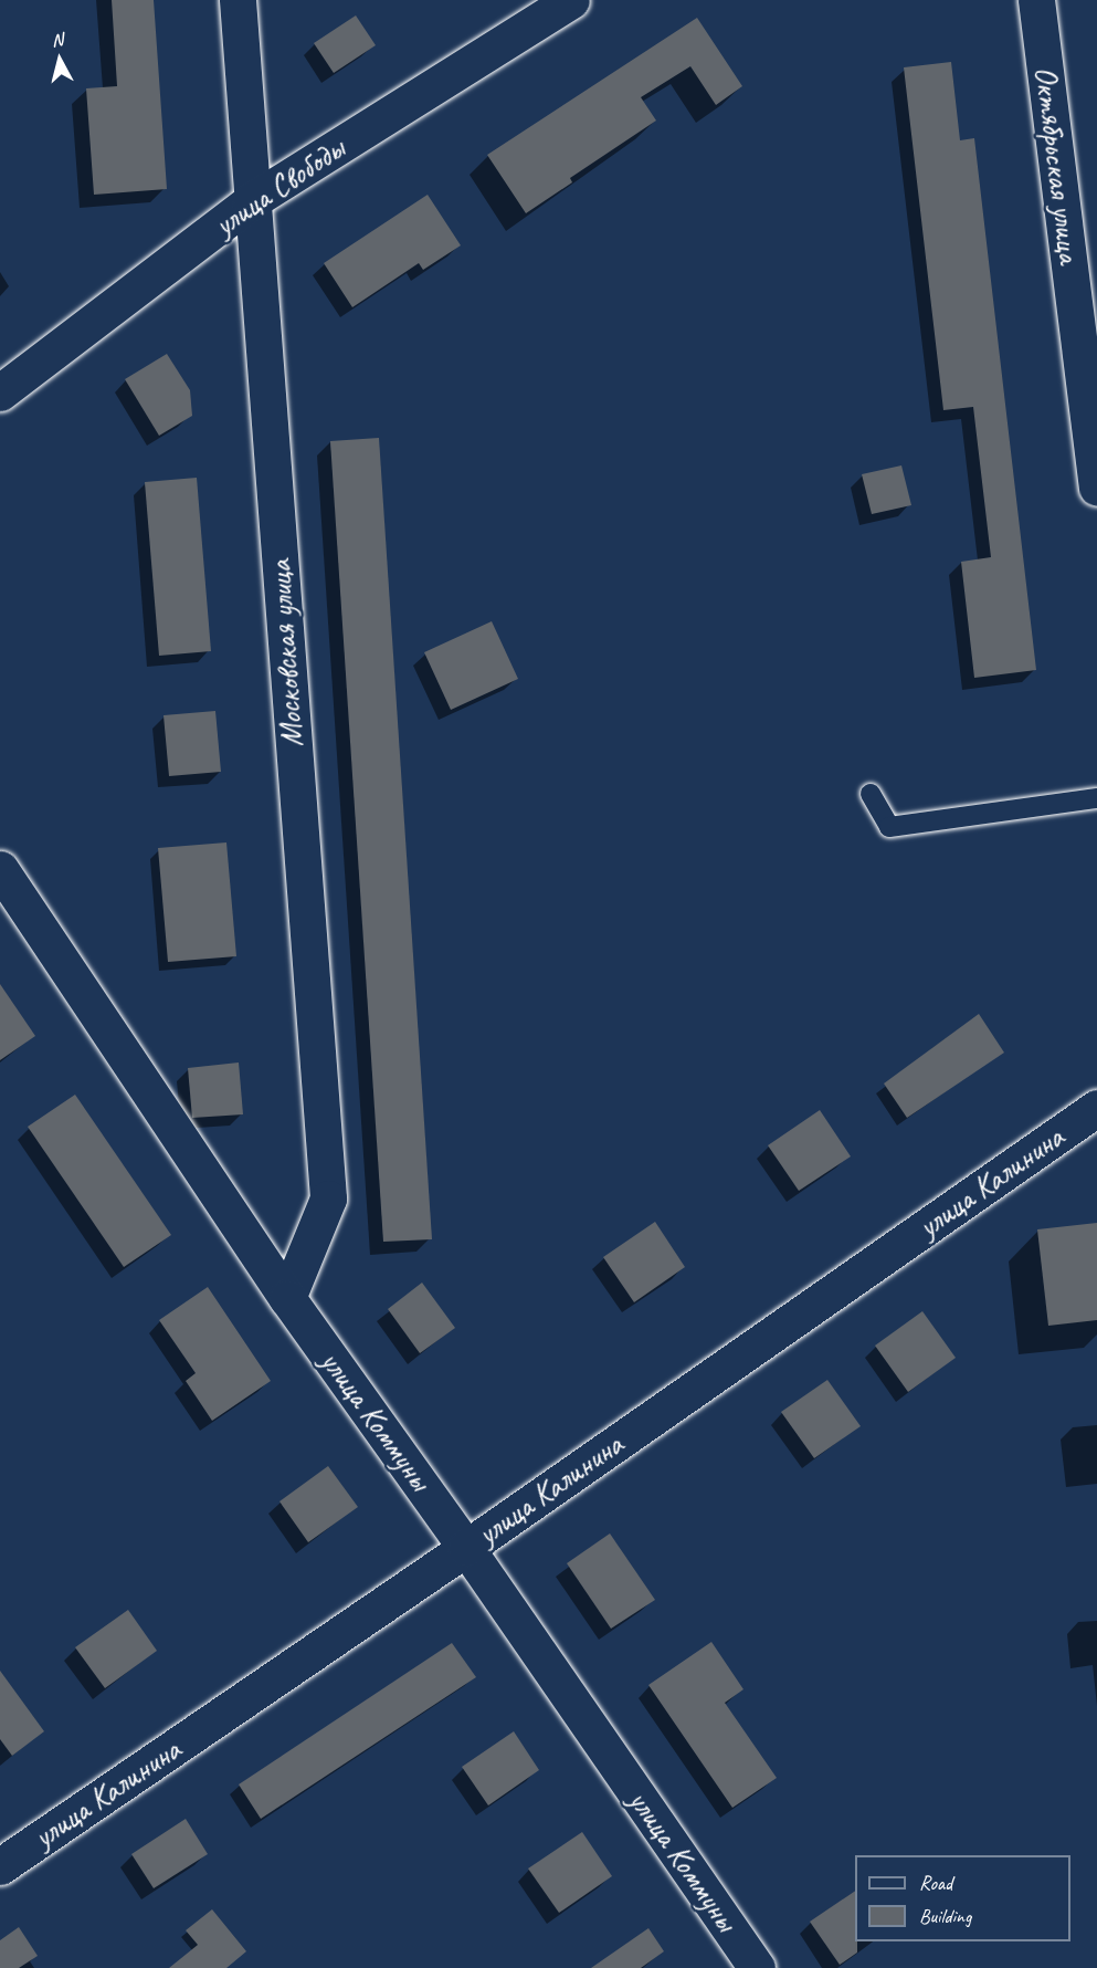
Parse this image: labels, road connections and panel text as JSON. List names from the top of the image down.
{
  "streets": {
    "street": [
      "Октябрьская улица",
      "улица Свободы",
      "Московская улица",
      "улица Калинина",
      "улица Коммуны"
    ]
  },
  "crossings": [
    ["улица Свободы", "Московская улица"],
    ["Московская улица", "улица Коммуны"],
    ["улица Калинина", "улица Коммуны"]
  ],
  "legend": ["Road", "Building"],
  "north": "top"
}
